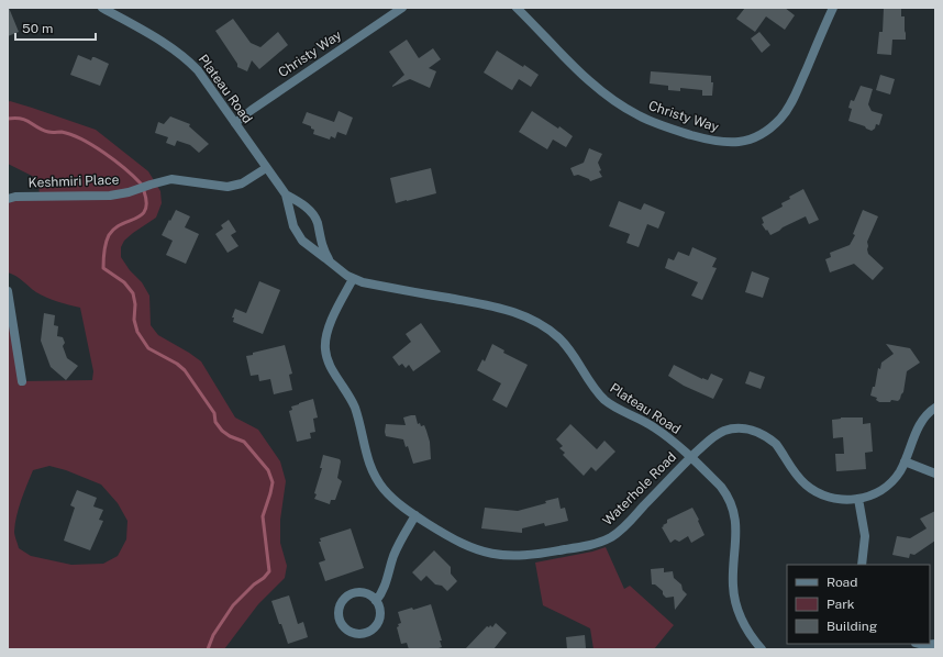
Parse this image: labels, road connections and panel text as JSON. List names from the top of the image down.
{
  "streets": {
    "street": [
      "Christy Way",
      "Plateau Road",
      "Keshmiri Place",
      "Waterhole Road"
    ]
  },
  "crossings": [
    ["Christy Way", "Plateau Road"],
    ["Plateau Road", "Keshmiri Place"],
    ["Plateau Road", "Waterhole Road"]
  ],
  "legend": ["Road", "Park", "Building"],
  "scale_bar": "50 m"
}
